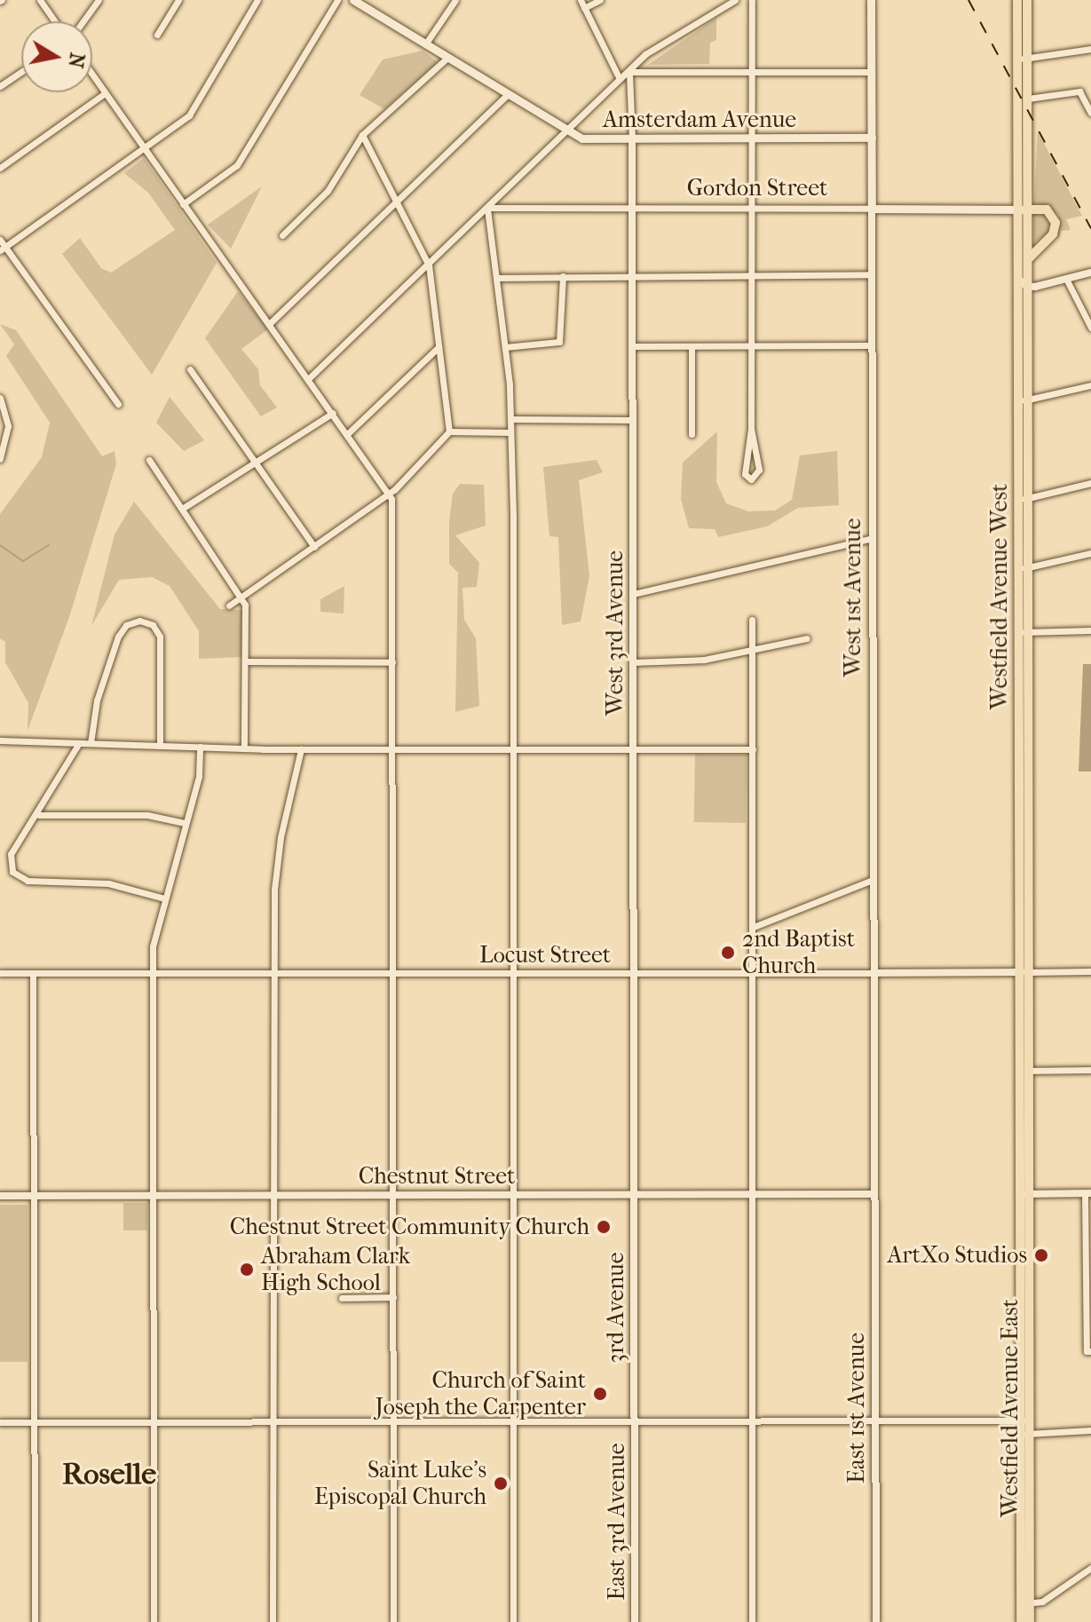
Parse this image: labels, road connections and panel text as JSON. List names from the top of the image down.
{
  "streets": {
    "main road": [
      "Amsterdam Avenue",
      "Gordon Street",
      "Westfield Avenue West",
      "West 1st Avenue",
      "Westfield Avenue East"
    ],
    "street": [
      "West 3rd Avenue",
      "Locust Street",
      "Chestnut Street",
      "3rd Avenue",
      "East 1st Avenue",
      "East 3rd Avenue"
    ]
  },
  "crossings": [
    ["Amsterdam Avenue", "West 1st Avenue"],
    ["Amsterdam Avenue", "West 3rd Avenue"],
    ["Gordon Street", "Westfield Avenue West"],
    ["Gordon Street", "West 1st Avenue"],
    ["Gordon Street", "West 3rd Avenue"],
    ["Westfield Avenue West", "Locust Street"],
    ["Westfield Avenue West", "Westfield Avenue East"],
    ["West 1st Avenue", "Locust Street"],
    ["West 1st Avenue", "Chestnut Street"],
    ["West 1st Avenue", "East 1st Avenue"],
    ["West 3rd Avenue", "Locust Street"],
    ["West 3rd Avenue", "Chestnut Street"],
    ["West 3rd Avenue", "3rd Avenue"],
    ["Chestnut Street", "3rd Avenue"],
    ["Chestnut Street", "East 1st Avenue"],
    ["3rd Avenue", "East 3rd Avenue"]
  ],
  "districts": ["Roselle"],
  "places": [
    "2nd Baptist Church",
    "Chestnut Street Community Church",
    "ArtXo Studios",
    "Abraham Clark High School",
    "Church of Saint Joseph the Carpenter",
    "Saint Luke's Episcopal Church"
  ],
  "north": "right"
}
